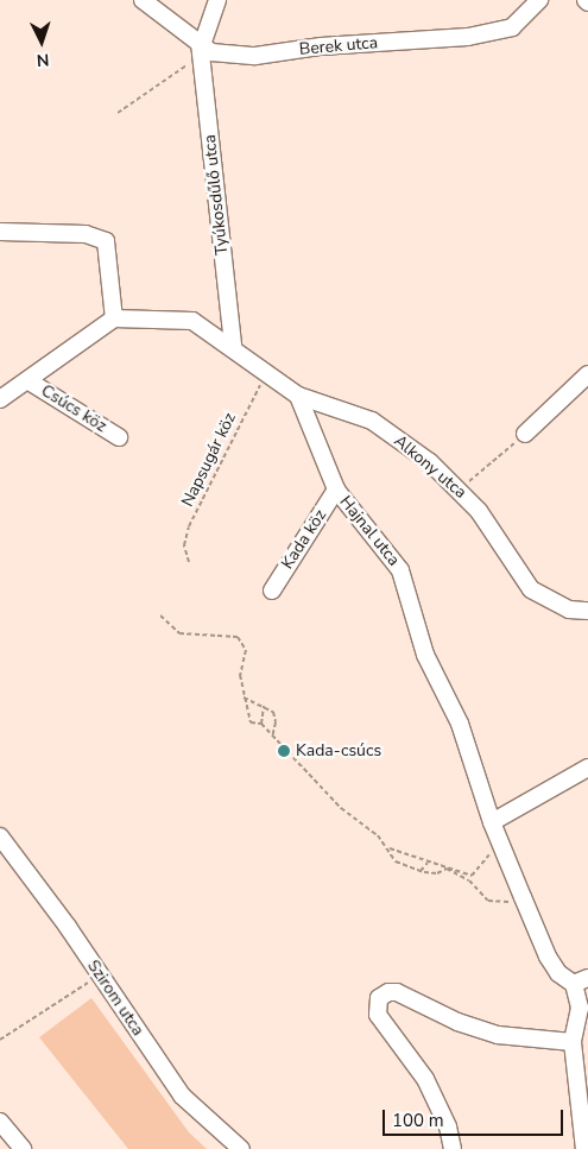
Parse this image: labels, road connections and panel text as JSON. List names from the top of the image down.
{
  "streets": {
    "street": [
      "Berek utca",
      "Tyúkosdűlő utca",
      "Csúcs köz",
      "Alkony utca",
      "Hajnal utca",
      "Kada köz",
      "Szirom utca"
    ],
    "path": ["Napsugár köz"]
  },
  "crossings": [
    ["Berek utca", "Tyúkosdűlő utca"],
    ["Alkony utca", "Hajnal utca"],
    ["Hajnal utca", "Kada köz"]
  ],
  "places": ["Kada-csúcs"],
  "scale_bar": "100 m",
  "north": "bottom"
}
